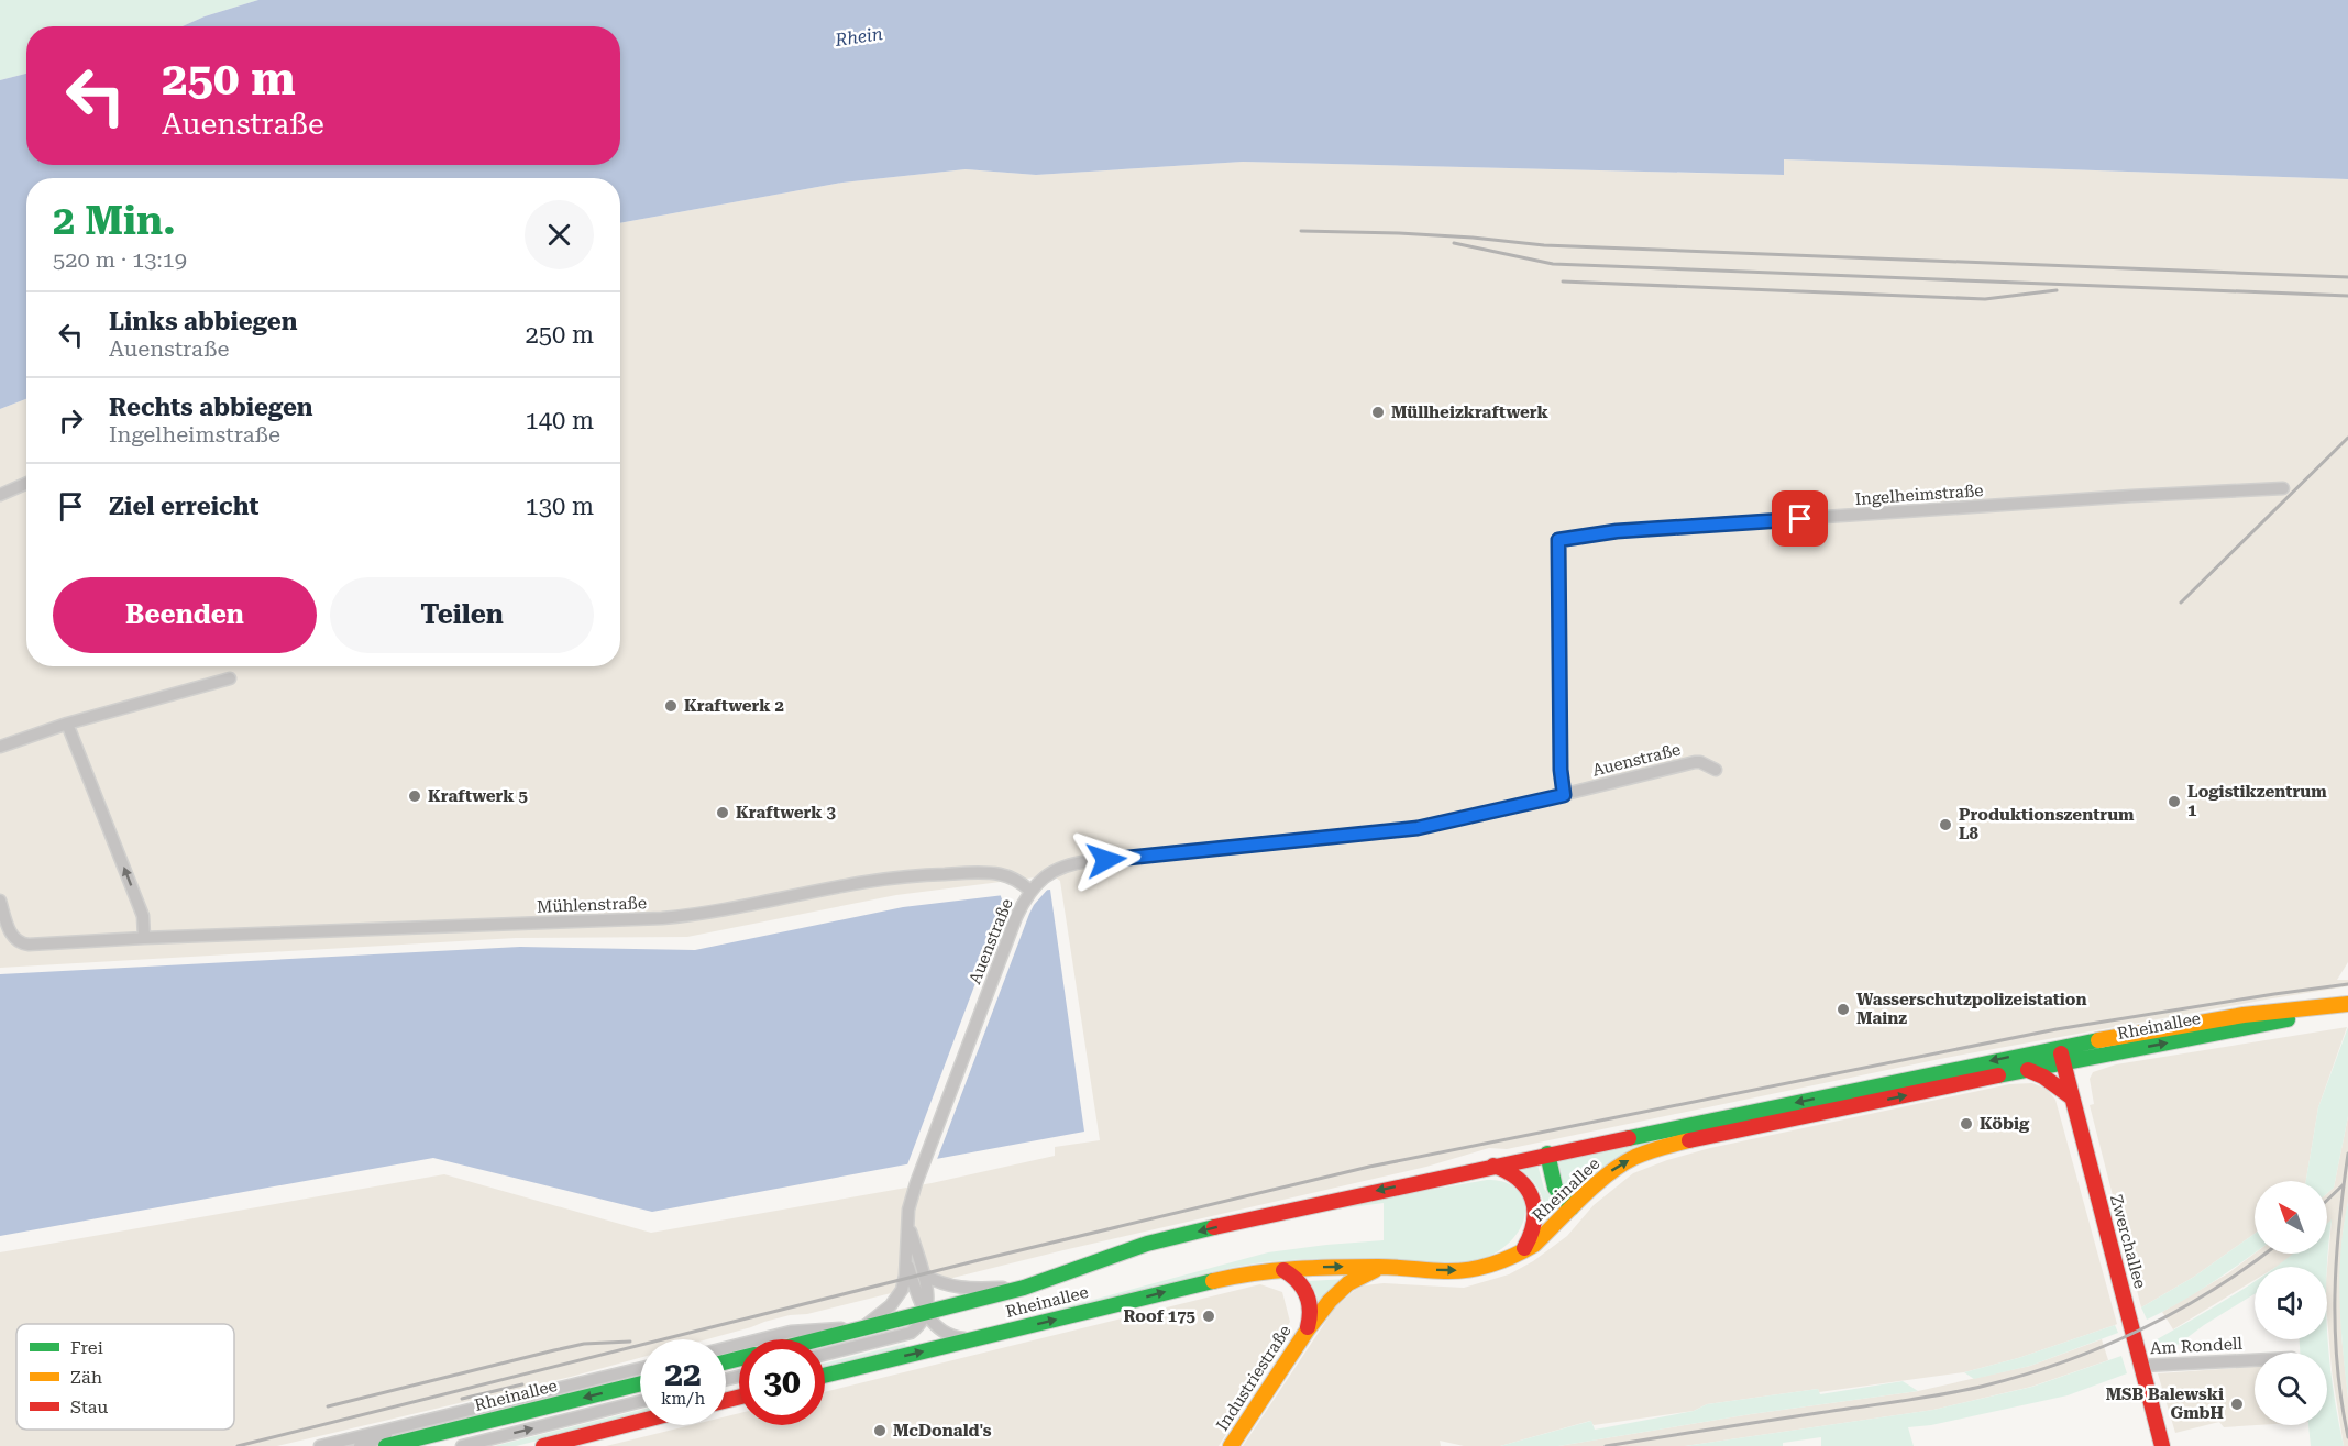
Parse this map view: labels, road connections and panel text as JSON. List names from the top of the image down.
{
  "streets": {
    "main road": ["Rheinallee", "Zwerchallee", "Industriestraße"],
    "street": [
      "Ingelheimstraße",
      "Auenstraße",
      "Mühlenstraße",
      "Am Rondell"
    ]
  },
  "crossings": [
    ["Ingelheimstraße", "Auenstraße"],
    ["Auenstraße", "Mühlenstraße"],
    ["Auenstraße", "Rheinallee"],
    ["Rheinallee", "Zwerchallee"],
    ["Rheinallee", "Industriestraße"],
    ["Zwerchallee", "Am Rondell"]
  ],
  "water": ["Rhein"],
  "places": [
    "Müllheizkraftwerk",
    "Kraftwerk 2",
    "Kraftwerk 5",
    "Logistikzentrum 1",
    "Kraftwerk 3",
    "Produktionszentrum L8",
    "Wasserschutzpolizeistation Mainz",
    "Köbig",
    "Roof 175",
    "MSB Balewski GmbH",
    "McDonald's"
  ],
  "legend": ["Frei", "Zäh", "Stau"],
  "north": "top left",
  "page": {
    "turn": ["250 m", "Auenstraße"],
    "heading": ["2 Min.", "520 m · 13:19"],
    "list": [
      {
        "name": "Links abbiegen",
        "note": "Auenstraße",
        "value": "250 m"
      },
      {
        "name": "Rechts abbiegen",
        "note": "Ingelheimstraße",
        "value": "140 m"
      },
      {
        "name": "Ziel erreicht",
        "value": "130 m"
      }
    ],
    "buttons": ["Beenden", "Teilen"],
    "speed": "22 km/h",
    "limit": "30"
  }
}
